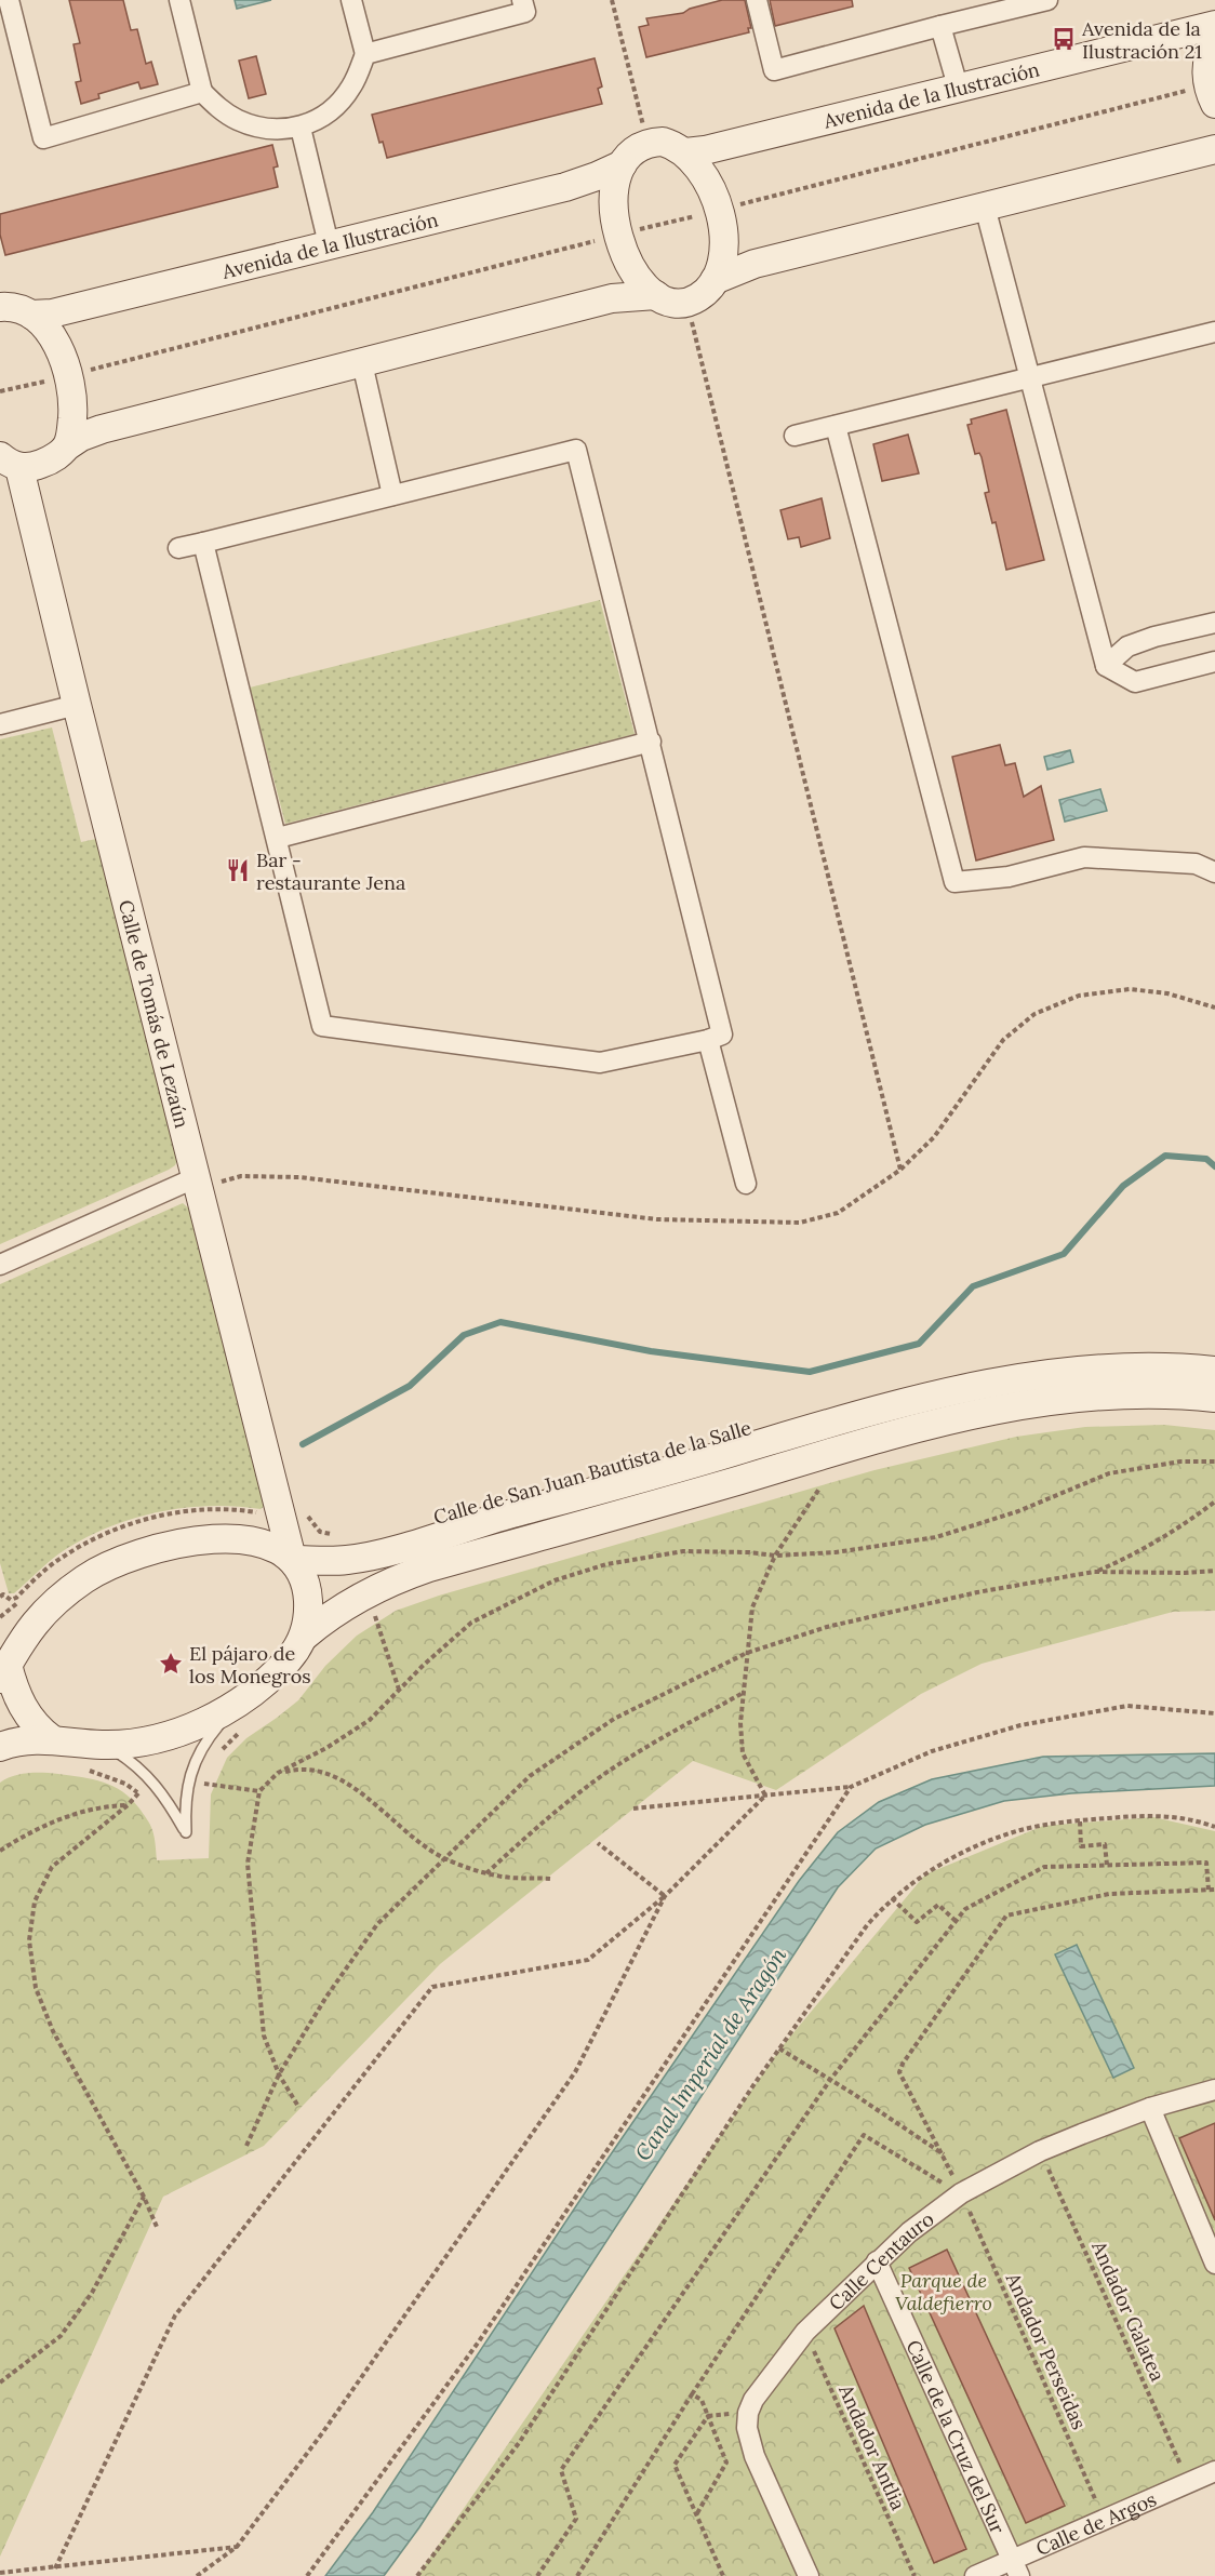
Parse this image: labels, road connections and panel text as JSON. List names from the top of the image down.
{
  "streets": {
    "street": [
      "Avenida de la Ilustración",
      "Calle de Tomás de Lezaún",
      "Calle de San Juan Bautista de la Salle",
      "Calle Centauro",
      "Calle de la Cruz del Sur",
      "Calle de Argos"
    ],
    "path": ["Andador Galatea", "Andador Perseidas", "Andador Antlia"]
  },
  "crossings": [
    ["Calle de Tomás de Lezaún", "Calle de San Juan Bautista de la Salle"],
    ["Calle Centauro", "Andador Galatea"],
    ["Calle Centauro", "Andador Perseidas"],
    ["Calle Centauro", "Calle de la Cruz del Sur"],
    ["Calle Centauro", "Andador Antlia"],
    ["Andador Galatea", "Calle de Argos"],
    ["Andador Perseidas", "Calle de Argos"],
    ["Calle de la Cruz del Sur", "Calle de Argos"]
  ],
  "water": ["Canal Imperial de Aragón"],
  "parks": ["Parque de Valdefierro"],
  "places": {
    "bus stop": ["Avenida de la Ilustración 21"],
    "restaurant": ["Bar - restaurante Jena"],
    "place": ["El pájaro de los Monegros"]
  }
}
